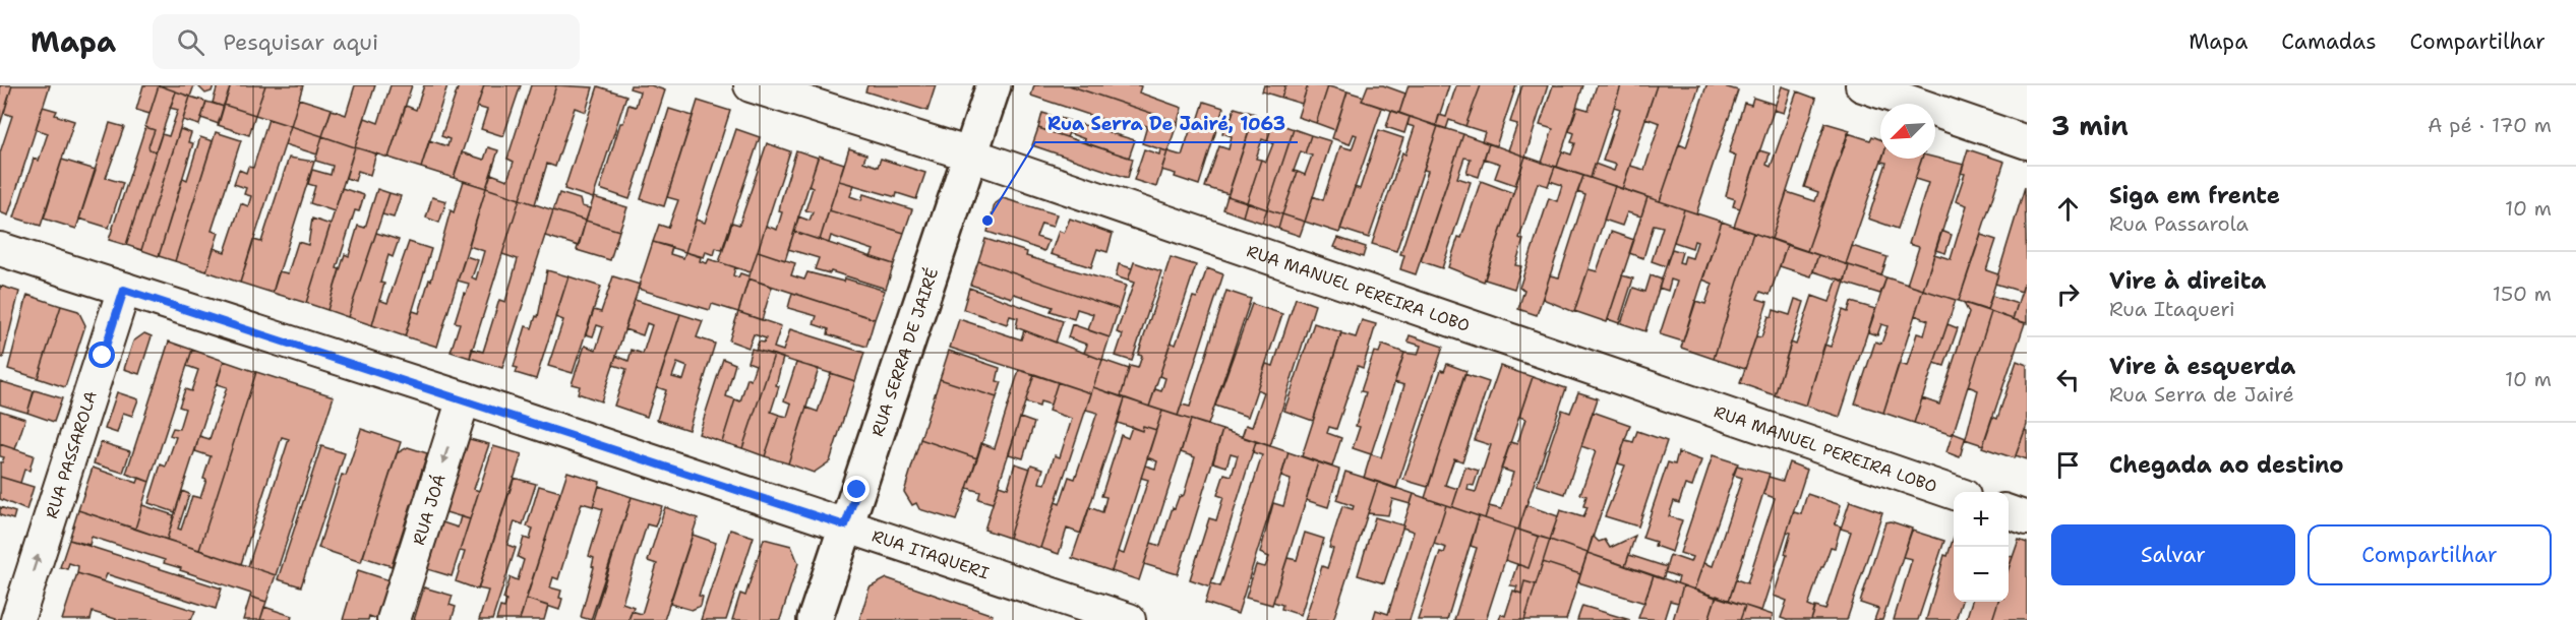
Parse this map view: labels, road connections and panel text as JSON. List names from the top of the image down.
{
  "streets": {
    "street": [
      "RUA MANUEL PEREIRA LOBO",
      "RUA SERRA DE JAIRÉ",
      "RUA PASSAROLA",
      "RUA JOÁ",
      "RUA ITAQUERI"
    ]
  },
  "crossings": [
    ["RUA MANUEL PEREIRA LOBO", "RUA SERRA DE JAIRÉ"],
    ["RUA SERRA DE JAIRÉ", "RUA ITAQUERI"],
    ["RUA PASSAROLA", "RUA ITAQUERI"],
    ["RUA JOÁ", "RUA ITAQUERI"]
  ],
  "one_way": ["RUA PASSAROLA", "RUA JOÁ"],
  "places": ["Rua Serra De Jairé, 1063"],
  "north": "bottom left",
  "page": {
    "header": "Mapa",
    "search": "Pesquisar aqui",
    "nav": ["Mapa", "Camadas", "Compartilhar"],
    "heading": ["3 min", "A pé · 170 m"],
    "list": [
      ["Siga em frente", "Rua Passarola", "10 m"],
      ["Vire à direita", "Rua Itaqueri", "150 m"],
      ["Vire à esquerda", "Rua Serra de Jairé", "10 m"],
      "Chegada ao destino"
    ],
    "map_buttons": ["+", "−"],
    "buttons": ["Salvar", "Compartilhar"]
  }
}
